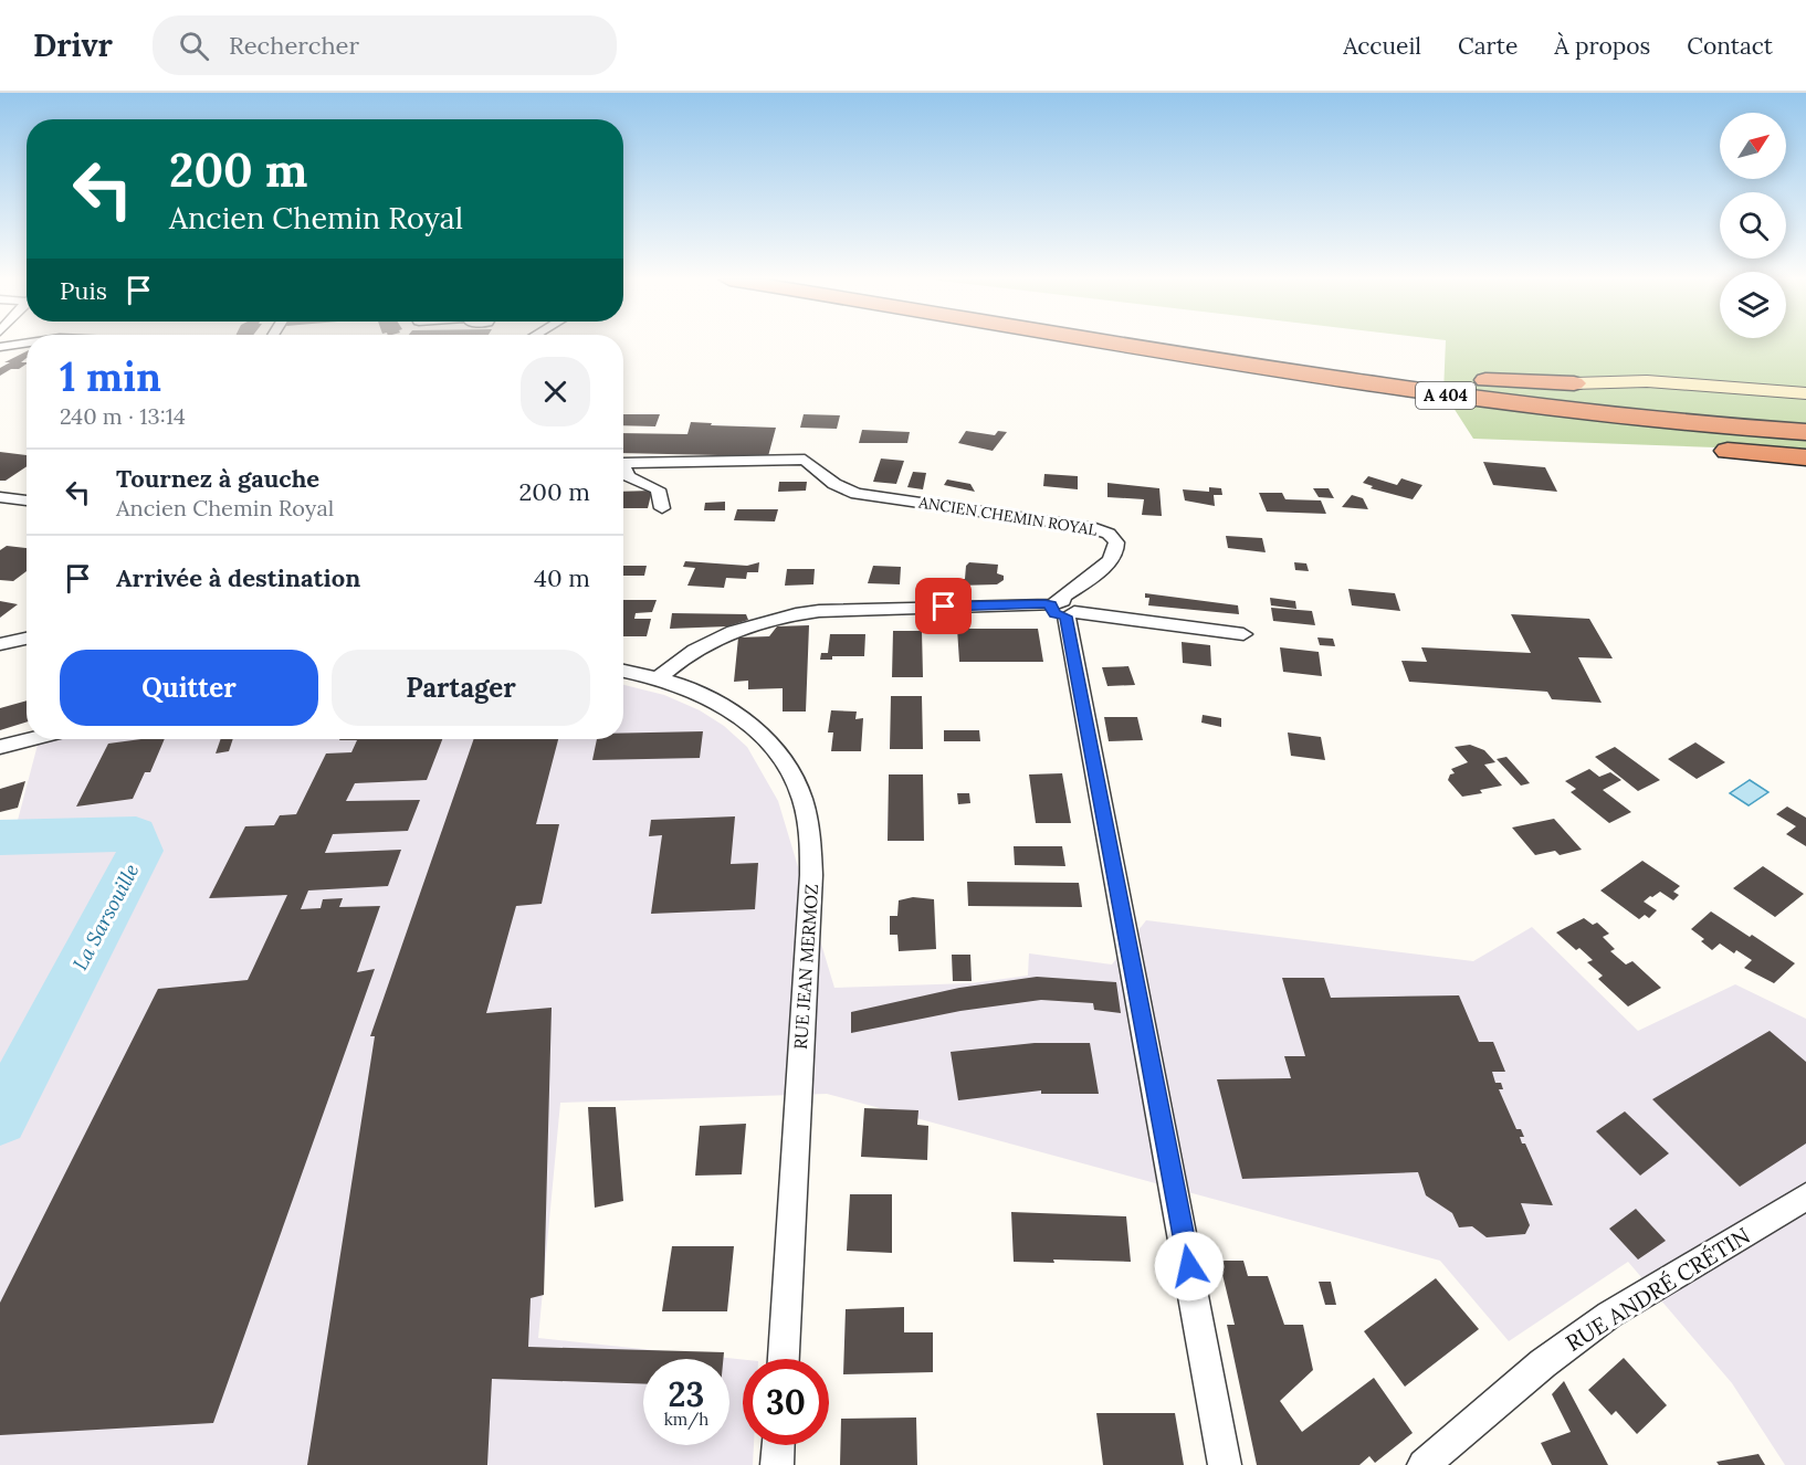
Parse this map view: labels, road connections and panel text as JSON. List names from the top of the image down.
{
  "streets": {
    "highway": ["A 404"],
    "street": ["ANCIEN CHEMIN ROYAL", "RUE JEAN MERMOZ", "RUE ANDRÉ CRÉTIN"]
  },
  "water": ["La Sarsouille"],
  "north": "top right",
  "page": {
    "header": "Drivr",
    "search": "Rechercher",
    "nav": [
      "Accueil",
      "Carte",
      "À propos",
      "Contact"
    ],
    "turn": ["200 m", "Ancien Chemin Royal"],
    "then": "Puis",
    "heading": ["1 min", "240 m · 13:14"],
    "list": [
      {
        "name": "Tournez à gauche",
        "note": "Ancien Chemin Royal",
        "value": "200 m"
      },
      {
        "name": "Arrivée à destination",
        "value": "40 m"
      }
    ],
    "buttons": ["Quitter", "Partager"],
    "speed": "23 km/h",
    "limit": "30"
  }
}
